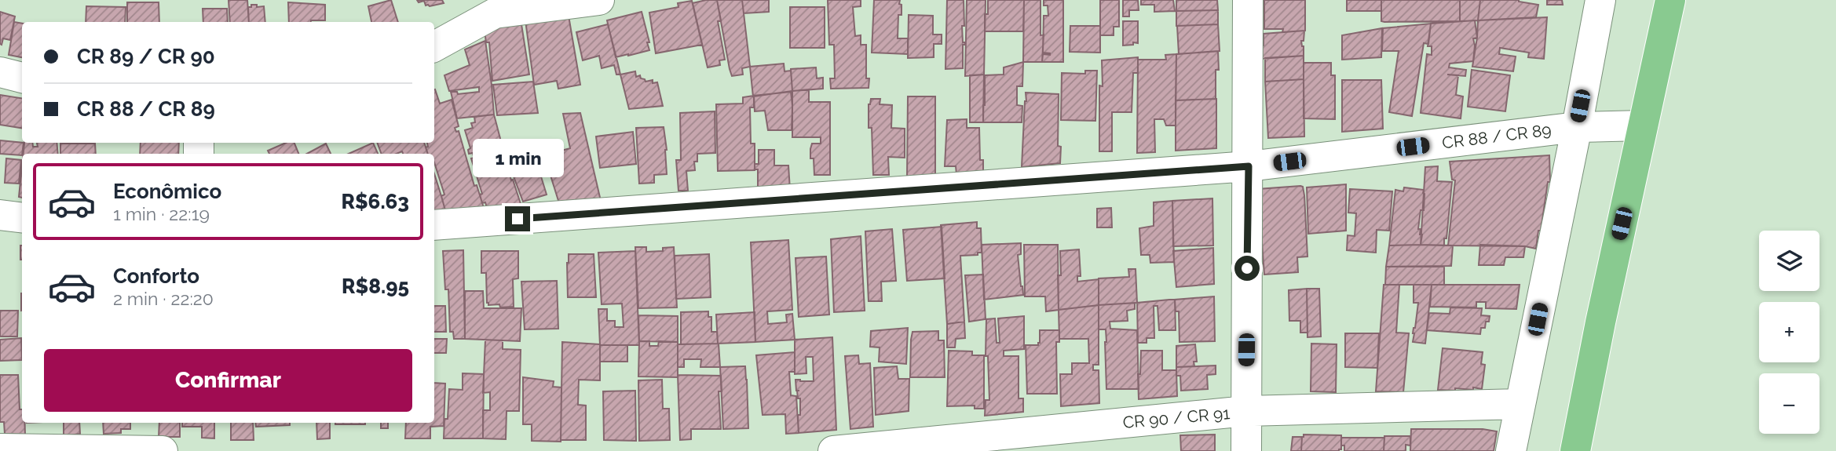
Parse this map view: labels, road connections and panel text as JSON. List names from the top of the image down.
{
  "streets": {
    "street": ["CR 88 / CR 89", "CR 90 / CR 91"]
  },
  "page": {
    "banner": ["CR 89 / CR 90", "CR 88 / CR 89"],
    "bubble": "1 min",
    "list": [
      {
        "name": "Econômico",
        "note": "1 min · 22:19",
        "value": "R$6.63"
      },
      {
        "name": "Conforto",
        "note": "2 min · 22:20",
        "value": "R$8.95"
      }
    ],
    "map_buttons": ["+", "−"],
    "buttons": "Confirmar"
  }
}
